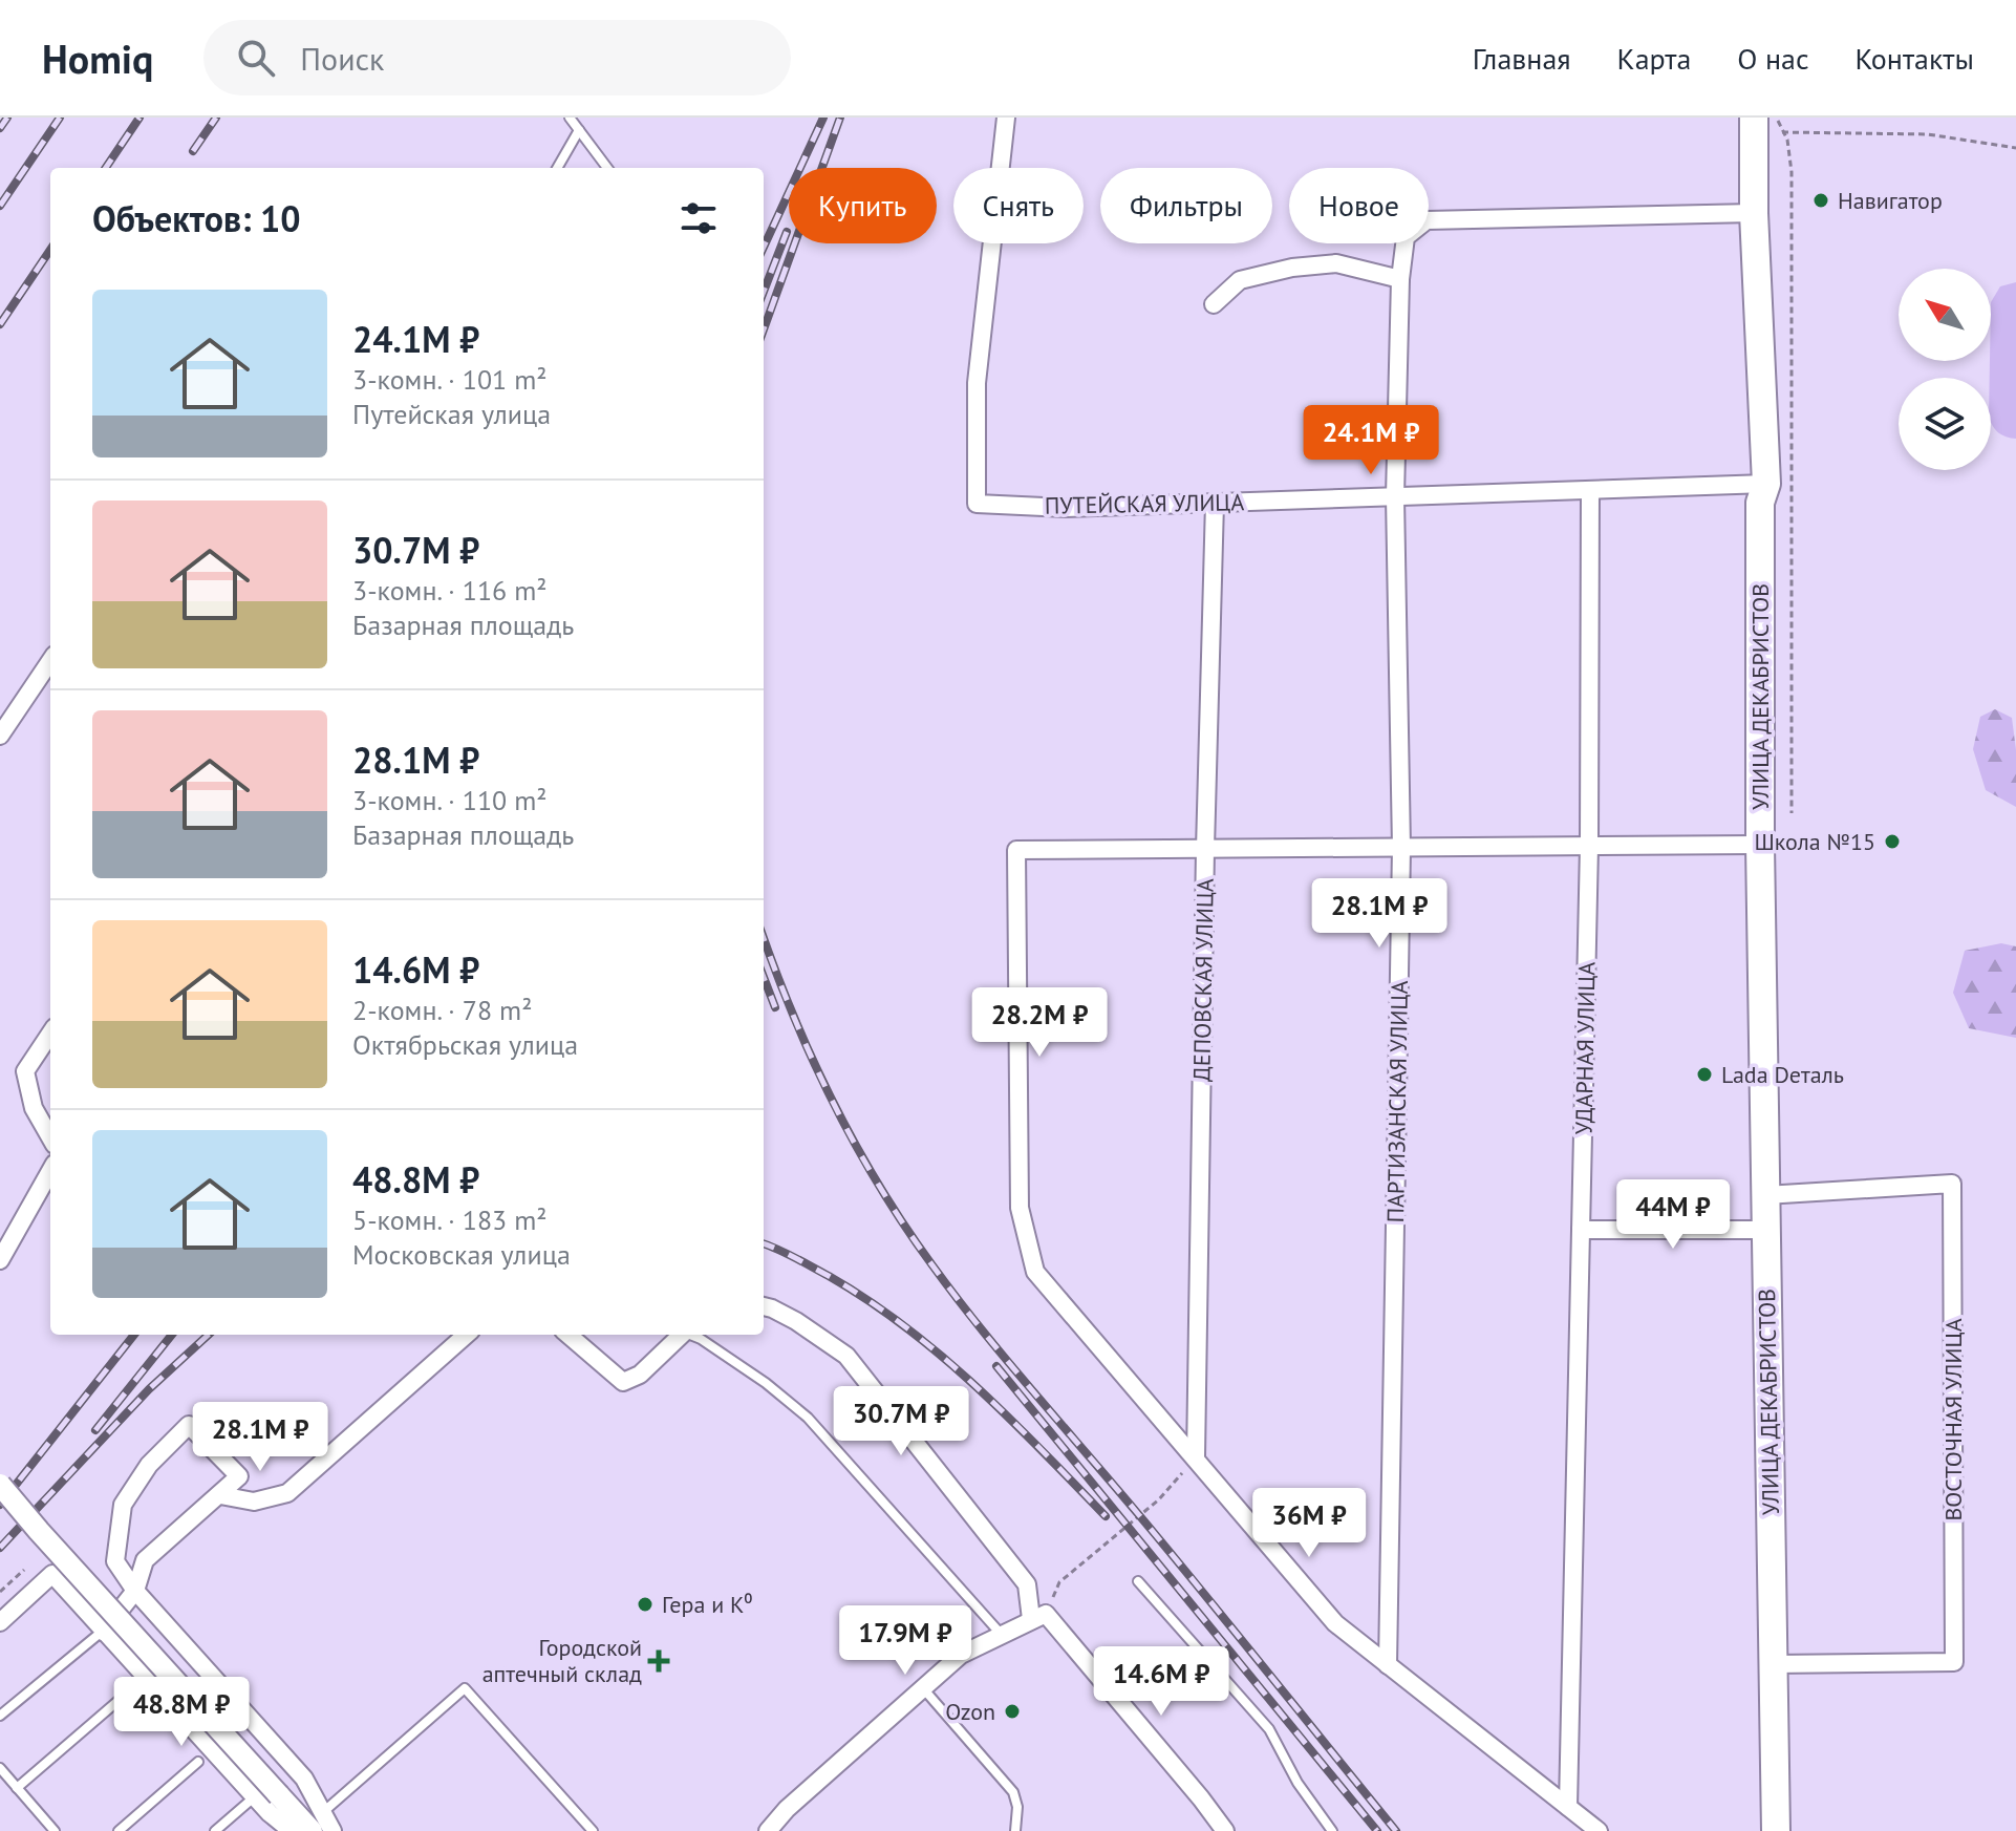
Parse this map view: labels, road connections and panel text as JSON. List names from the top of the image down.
{
  "streets": {
    "main road": ["УЛИЦА ДЕКАБРИСТОВ"],
    "street": [
      "ПУТЕЙСКАЯ УЛИЦА",
      "ДЕПОВСКАЯ УЛИЦА",
      "УДАРНАЯ УЛИЦА",
      "ПАРТИЗАНСКАЯ УЛИЦА",
      "ВОСТОЧНАЯ УЛИЦА"
    ]
  },
  "crossings": [
    ["ПУТЕЙСКАЯ УЛИЦА", "УЛИЦА ДЕКАБРИСТОВ"],
    ["ПУТЕЙСКАЯ УЛИЦА", "ДЕПОВСКАЯ УЛИЦА"],
    ["ПУТЕЙСКАЯ УЛИЦА", "УДАРНАЯ УЛИЦА"],
    ["ПУТЕЙСКАЯ УЛИЦА", "ПАРТИЗАНСКАЯ УЛИЦА"],
    ["УЛИЦА ДЕКАБРИСТОВ", "ПАРТИЗАНСКАЯ УЛИЦА"],
    ["УЛИЦА ДЕКАБРИСТОВ", "ВОСТОЧНАЯ УЛИЦА"]
  ],
  "places": {
    "other": [
      "Навигатор",
      "Школа №15",
      "Lada Dеталь",
      "Гера и К⁰",
      "Ozon"
    ],
    "health": ["Городской аптечный склад"]
  },
  "north": "top left",
  "page": {
    "header": "Homiq",
    "search": "Поиск",
    "nav": [
      "Главная",
      "Карта",
      "О нас",
      "Контакты"
    ],
    "chip": [
      "Купить",
      "Снять",
      "Фильтры",
      "Новое"
    ],
    "heading": "Объектов: 10",
    "list": [
      {
        "name": "24.1M ₽",
        "note": "3-комн. · 101 m² · Путейская улица"
      },
      {
        "name": "30.7M ₽",
        "note": "3-комн. · 116 m² · Базарная площадь"
      },
      {
        "name": "28.1M ₽",
        "note": "3-комн. · 110 m² · Базарная площадь"
      },
      {
        "name": "14.6M ₽",
        "note": "2-комн. · 78 m² · Октябрьская улица"
      },
      {
        "name": "48.8M ₽",
        "note": "5-комн. · 183 m² · Московская улица"
      }
    ],
    "price": [
      "24.1M ₽",
      "28.1M ₽",
      "28.2M ₽",
      "44M ₽",
      "30.7M ₽",
      "28.1M ₽",
      "36M ₽",
      "17.9M ₽",
      "14.6M ₽",
      "48.8M ₽"
    ]
  }
}
